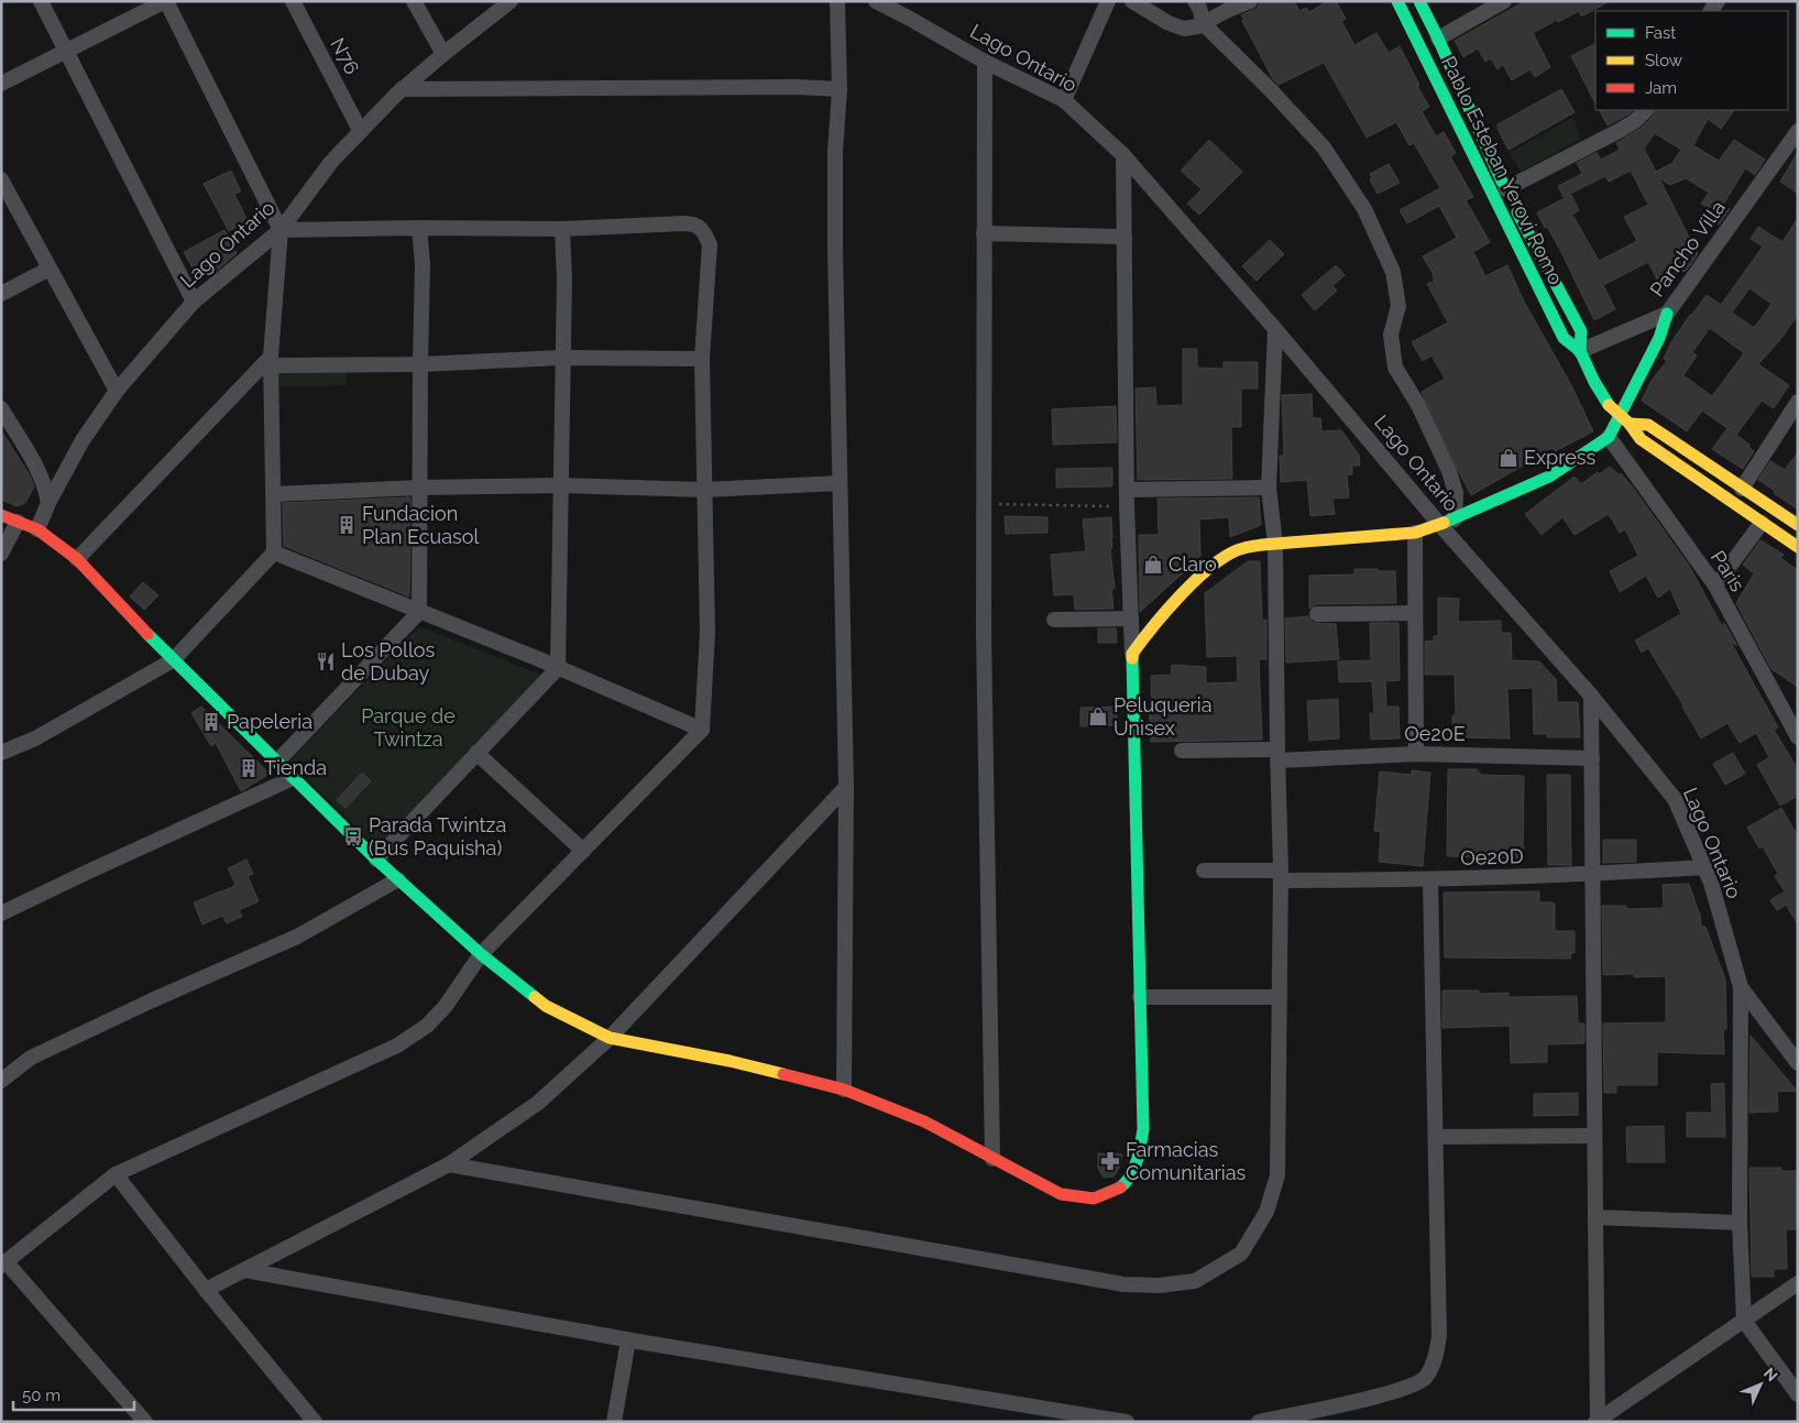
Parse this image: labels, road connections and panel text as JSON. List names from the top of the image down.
{
  "streets": {
    "street": [
      "N76",
      "Lago Ontario",
      "Pablo Esteban Yerovi Romo",
      "Pancho Villa",
      "Paris",
      "Oe20E",
      "Oe20D"
    ]
  },
  "crossings": [
    ["N76", "Lago Ontario"],
    ["Lago Ontario", "Oe20D"],
    ["Pablo Esteban Yerovi Romo", "Pancho Villa"]
  ],
  "parks": ["Parque de Twintza"],
  "places": {
    "shop": ["Express", "Claro", "Peluqueria Unisex"],
    "building": ["Fundacion Plan Ecuasol", "Papeleria", "Tienda"],
    "restaurant": ["Los Pollos de Dubay"],
    "bus stop": ["Parada Twintza (Bus Paquisha)"],
    "pharmacy": ["Farmacias Comunitarias"]
  },
  "legend": ["Fast", "Slow", "Jam"],
  "scale_bar": "50 m",
  "north": "top right"
}
